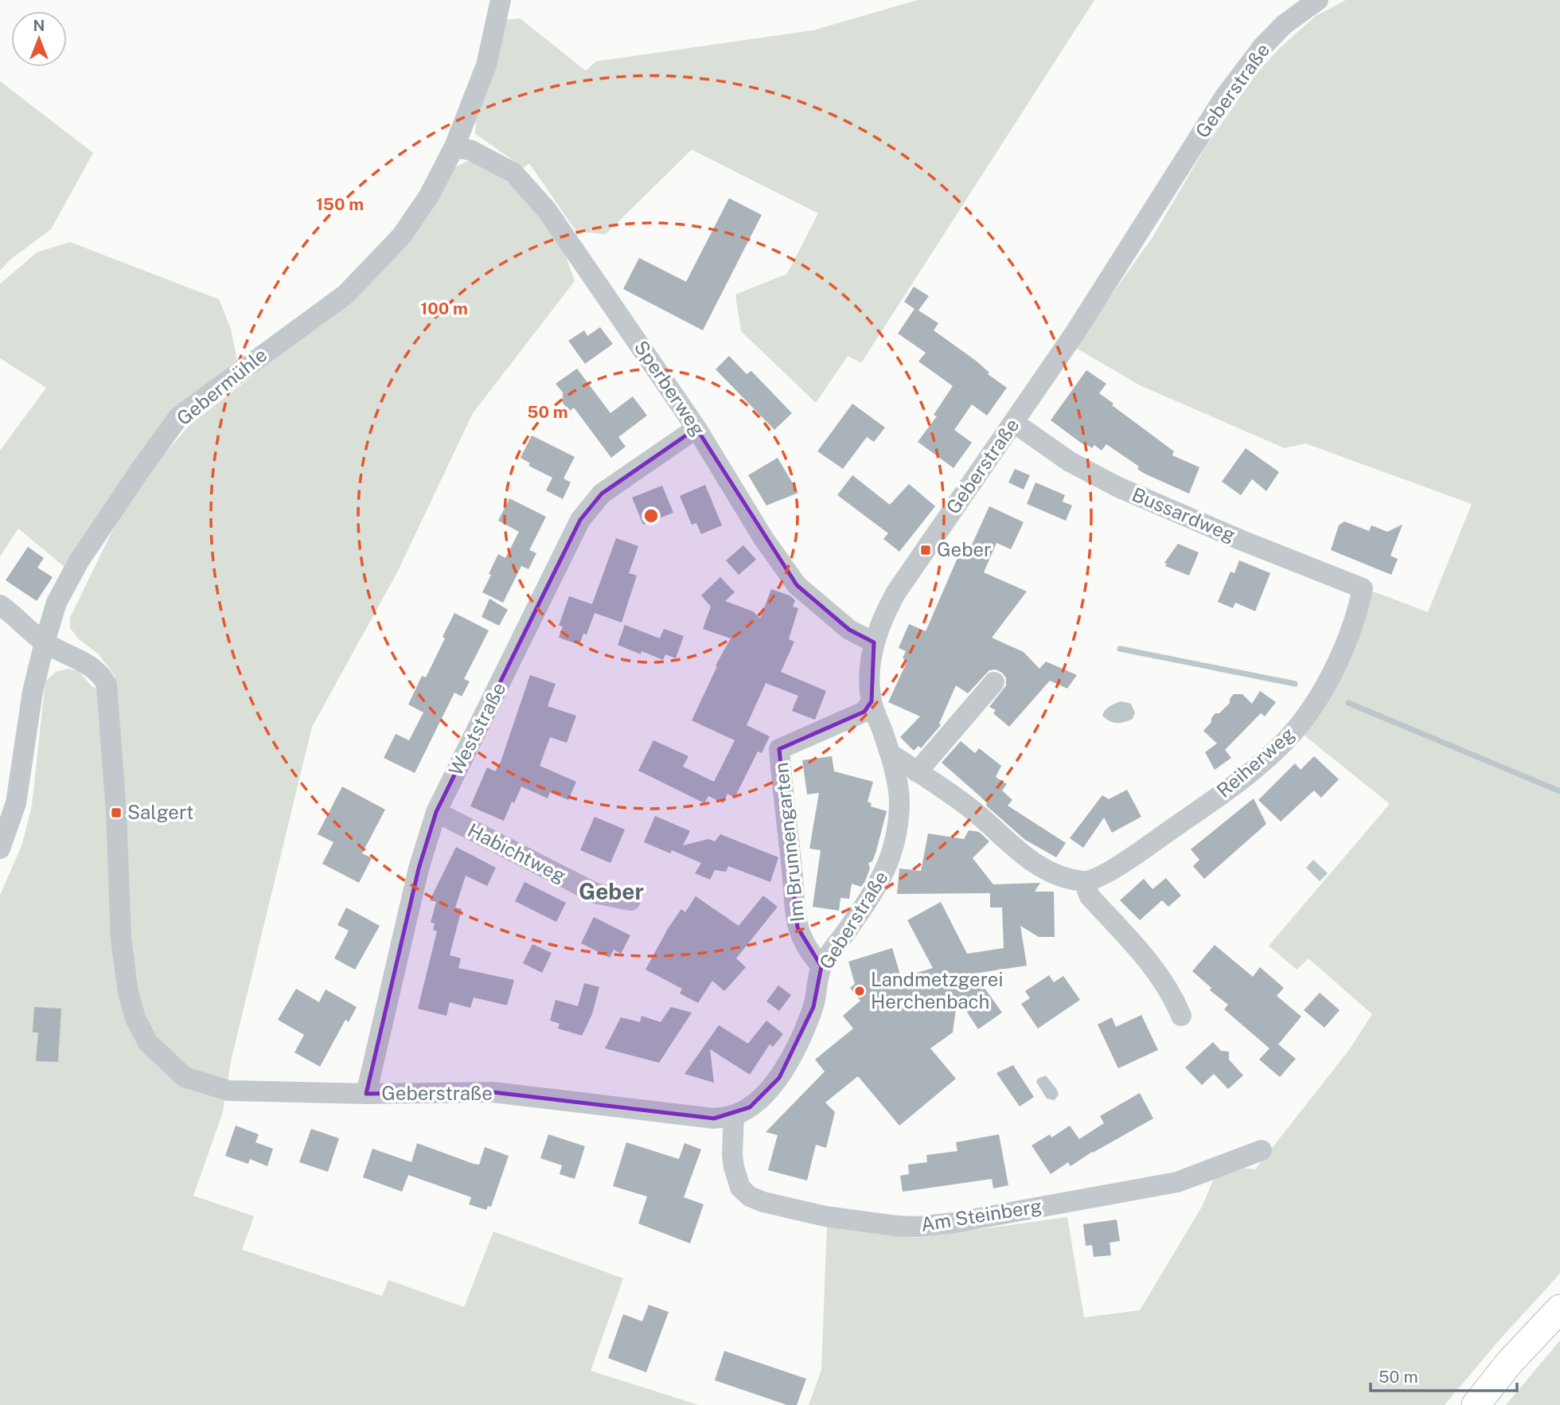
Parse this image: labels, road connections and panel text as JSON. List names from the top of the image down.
{
  "streets": {
    "street": [
      "Geberstraße",
      "Gebermühle",
      "Sperberweg",
      "Bussardweg",
      "Weststraße",
      "Reiherweg",
      "Im Brunnengarten",
      "Habichtweg",
      "Am Steinberg"
    ]
  },
  "crossings": [
    ["Geberstraße", "Gebermühle"],
    ["Geberstraße", "Sperberweg"],
    ["Geberstraße", "Bussardweg"],
    ["Geberstraße", "Weststraße"],
    ["Geberstraße", "Im Brunnengarten"],
    ["Geberstraße", "Am Steinberg"],
    ["Gebermühle", "Sperberweg"],
    ["Sperberweg", "Weststraße"],
    ["Bussardweg", "Reiherweg"],
    ["Weststraße", "Habichtweg"]
  ],
  "districts": ["Geber"],
  "places": {
    "transit": ["Geber", "Salgert"],
    "other": ["Landmetzgerei Herchenbach"]
  },
  "scale_bar": "50 m",
  "north": "top",
  "rings": ["150 m", "100 m", "50 m"]
}
